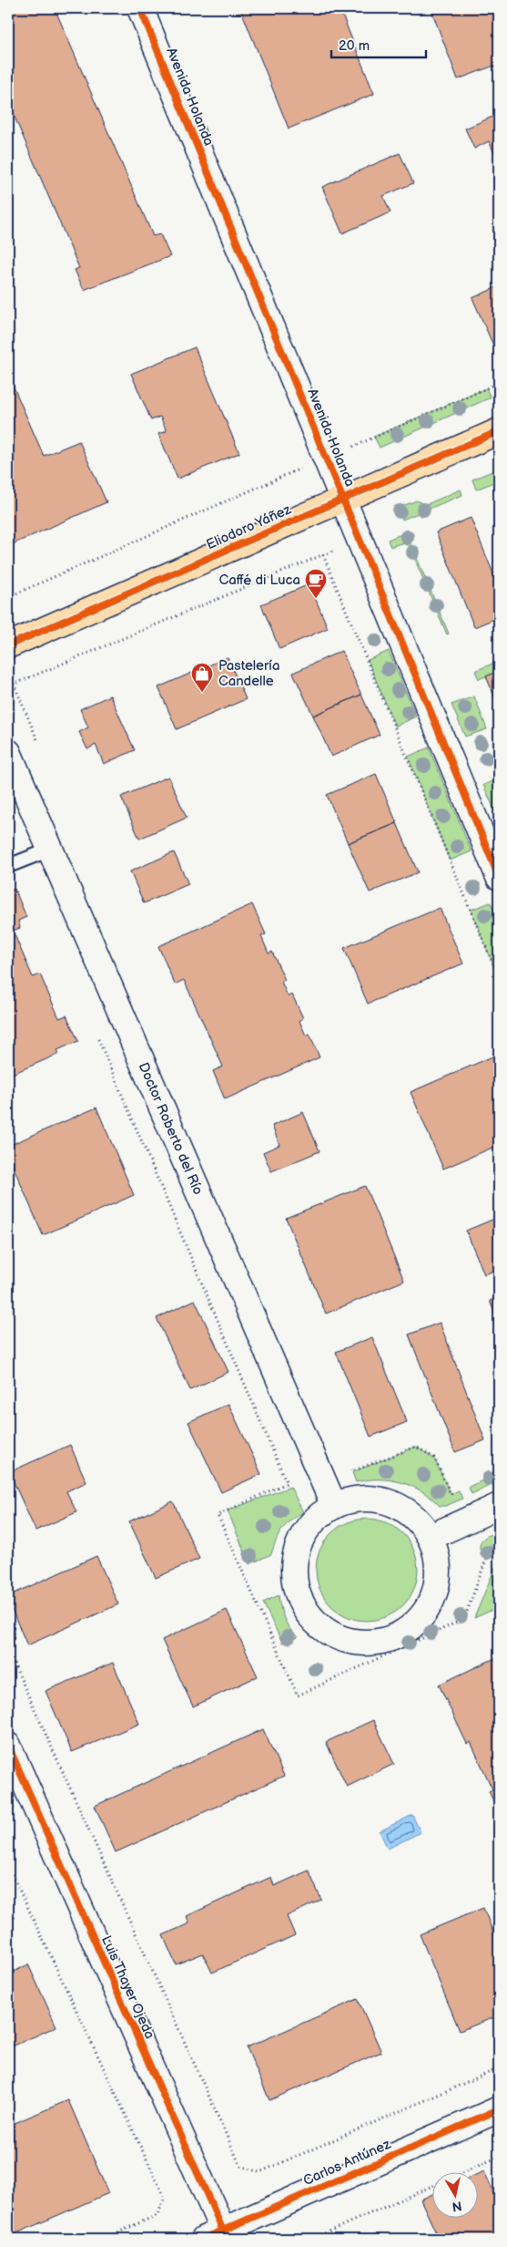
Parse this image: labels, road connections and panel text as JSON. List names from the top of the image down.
{
  "streets": {
    "main road": ["Eliodoro Yáñez"],
    "street": [
      "Avenida Holanda",
      "Doctor Roberto del Río",
      "Luis Thayer Ojeda",
      "Carlos Antúnez"
    ]
  },
  "crossings": [
    ["Avenida Holanda", "Eliodoro Yáñez"],
    ["Luis Thayer Ojeda", "Carlos Antúnez"]
  ],
  "places": {
    "cafe": ["Caffé di Luca"],
    "shop": ["Pastelería Candelle"]
  },
  "scale_bar": "20 m",
  "north": "bottom"
}
